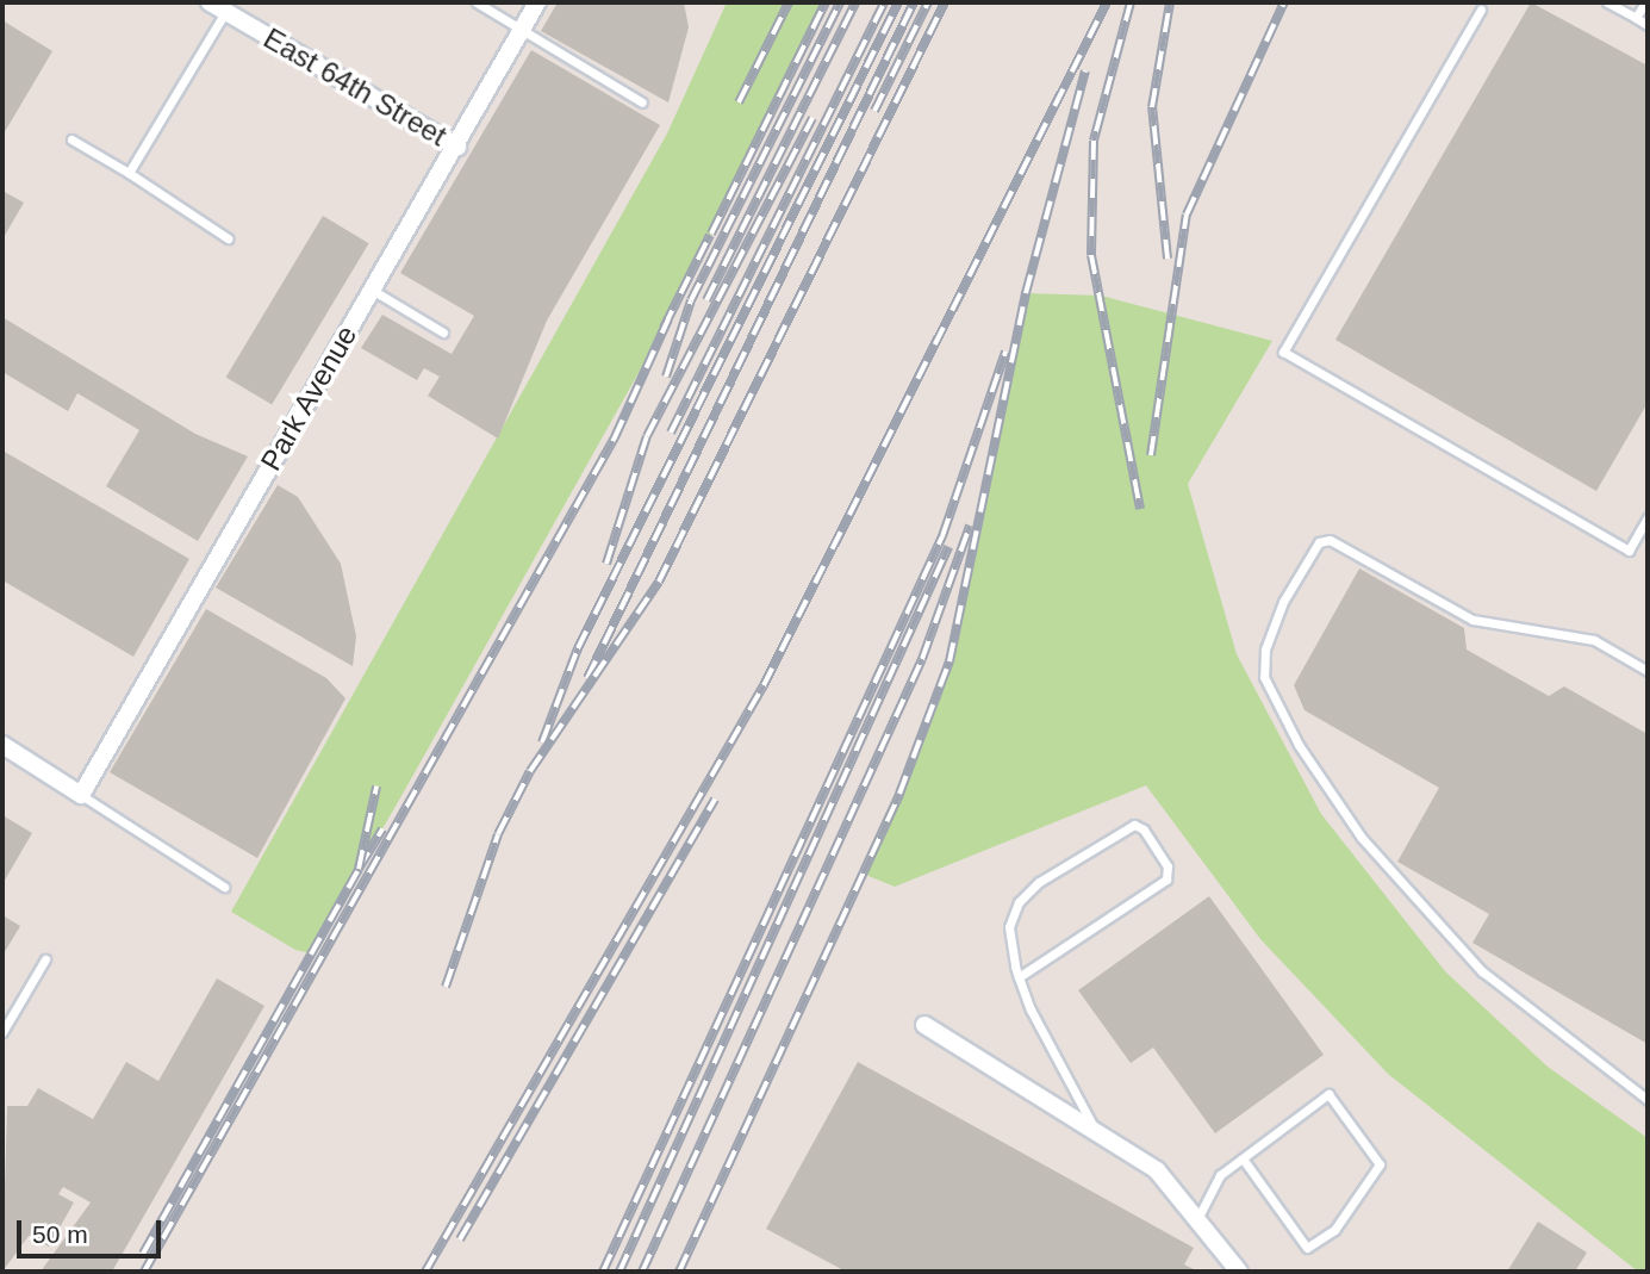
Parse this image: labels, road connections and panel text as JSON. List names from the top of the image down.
{
  "streets": {
    "street": ["East 64th Street", "Park Avenue"]
  },
  "crossings": [
    ["East 64th Street", "Park Avenue"]
  ],
  "scale_bar": "50 m"
}
